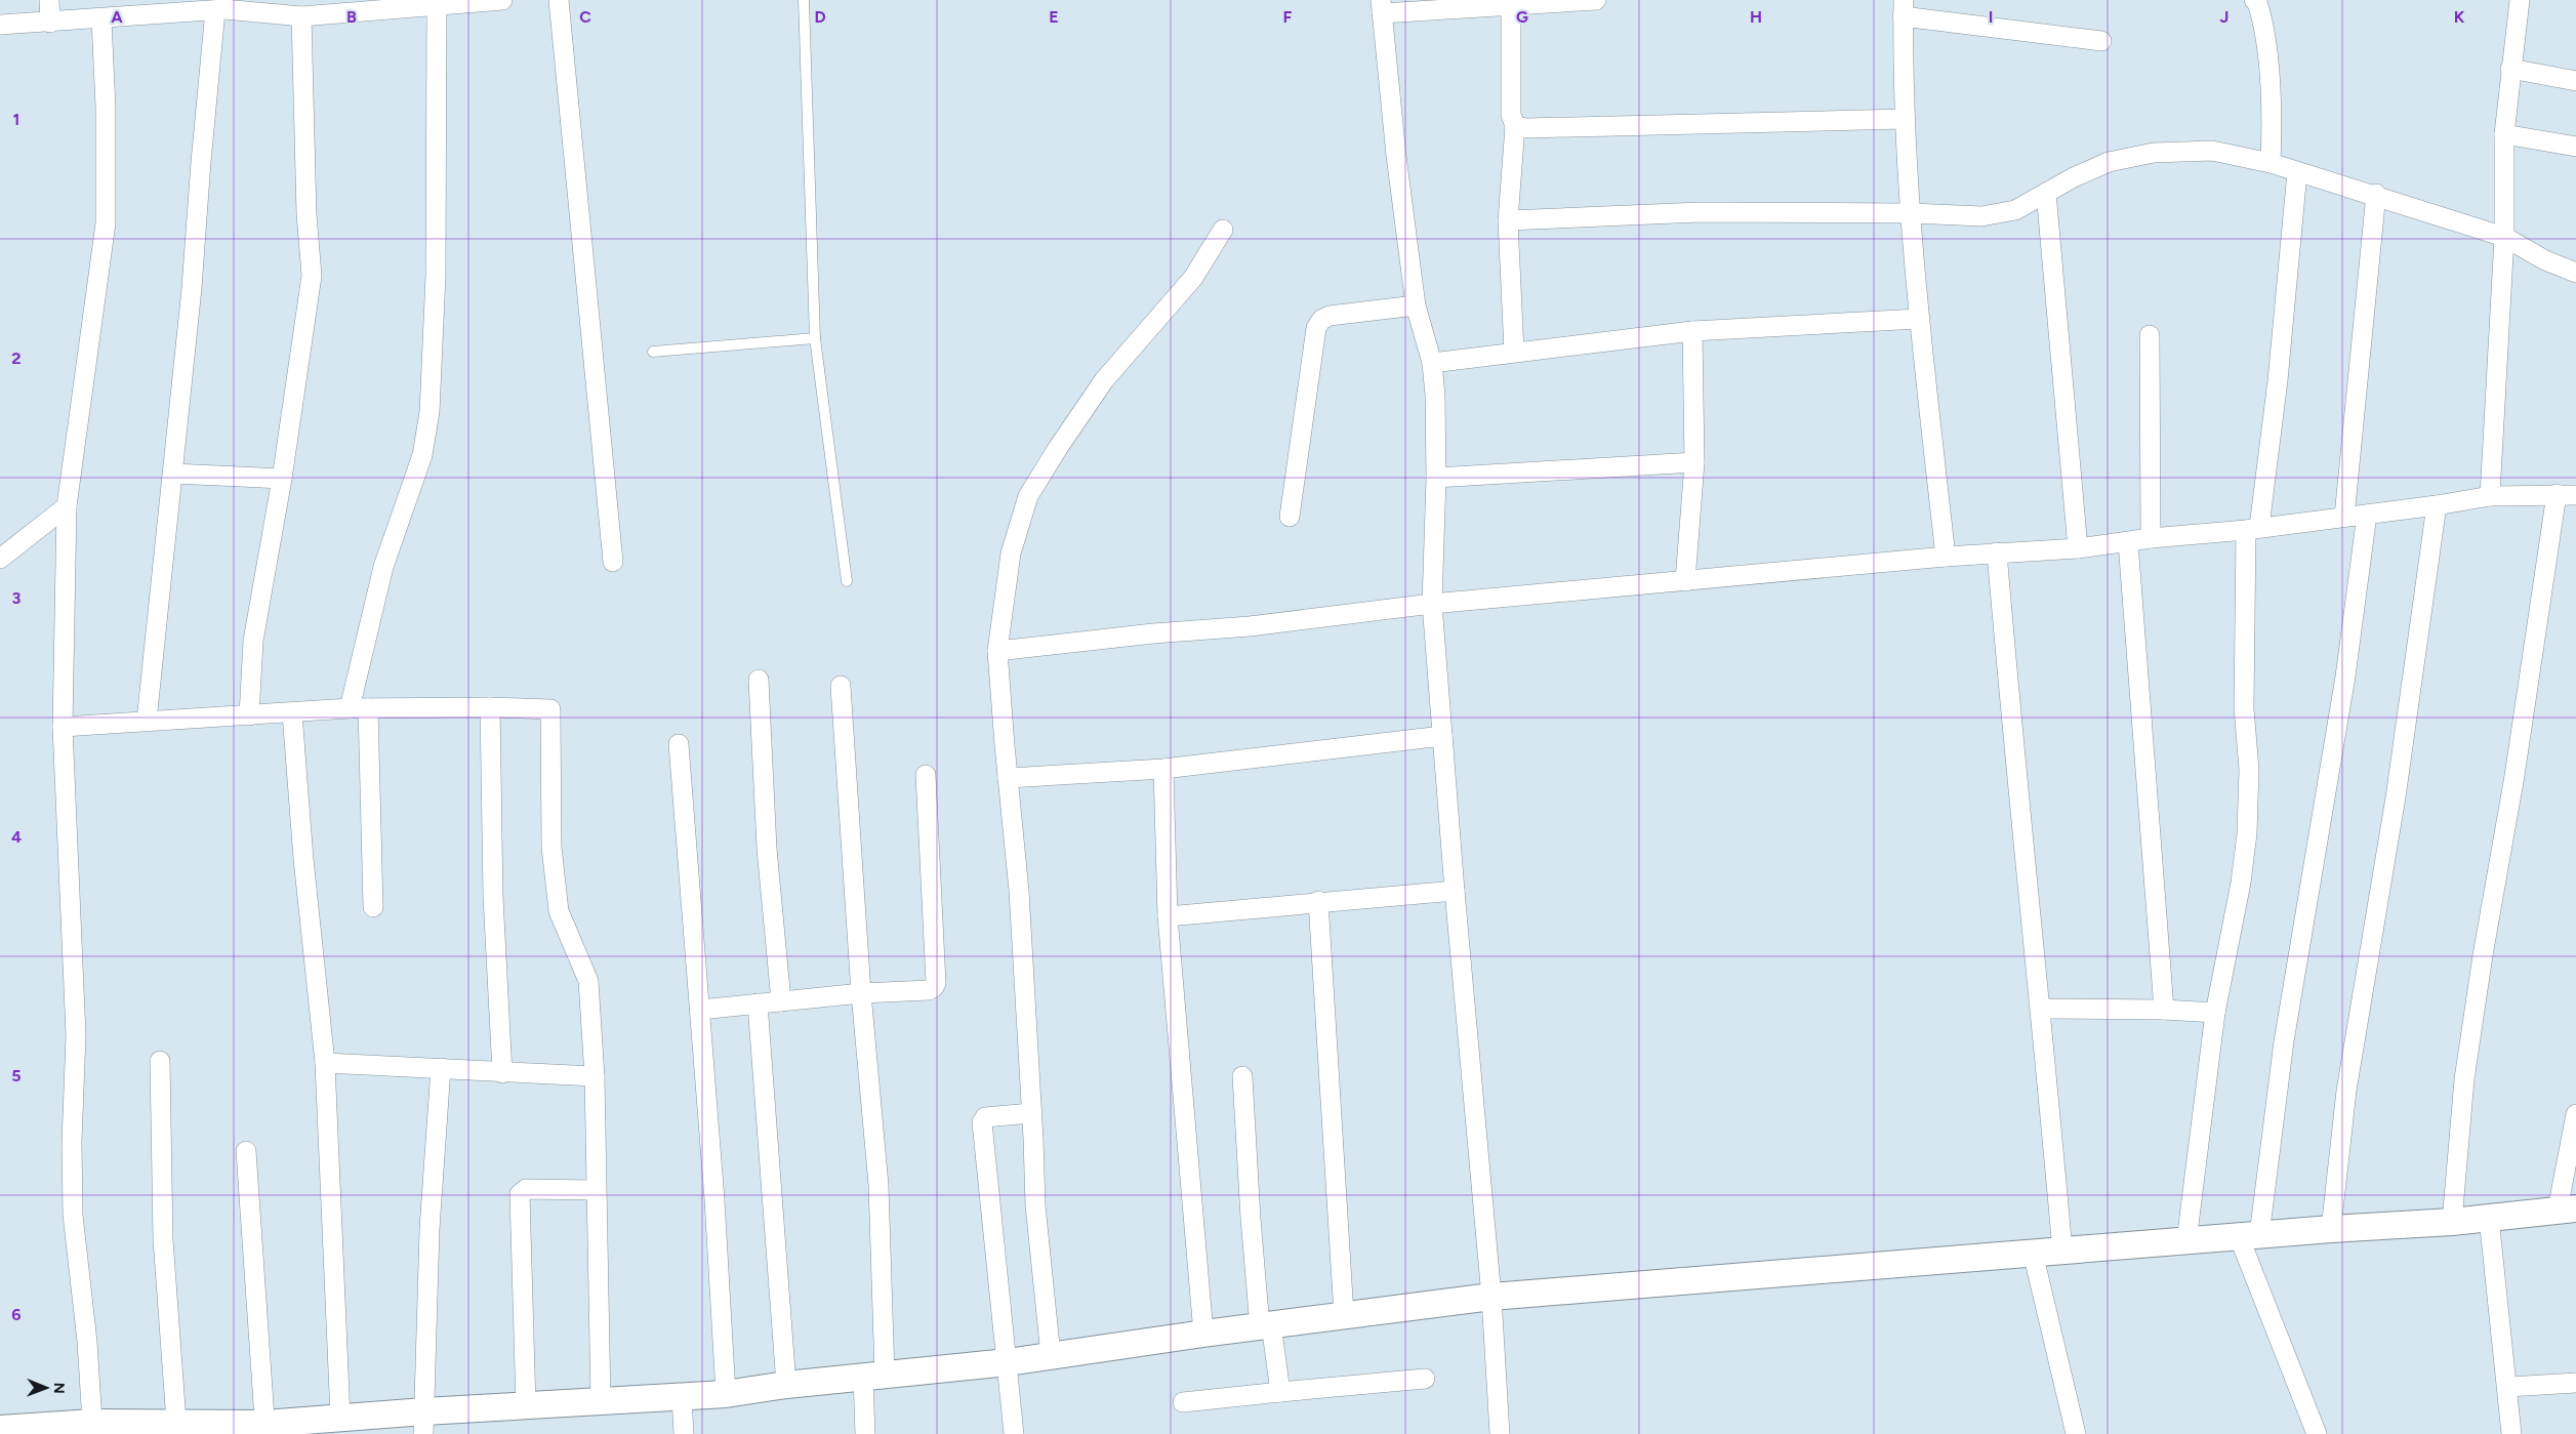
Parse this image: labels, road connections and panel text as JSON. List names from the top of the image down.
{
  "north": "right",
  "grid": {
    "columns": [
      "A",
      "B",
      "C",
      "D",
      "E",
      "F",
      "G",
      "H",
      "I",
      "J",
      "K"
    ],
    "rows": [
      "1",
      "2",
      "3",
      "4",
      "5",
      "6"
    ]
  }
}
